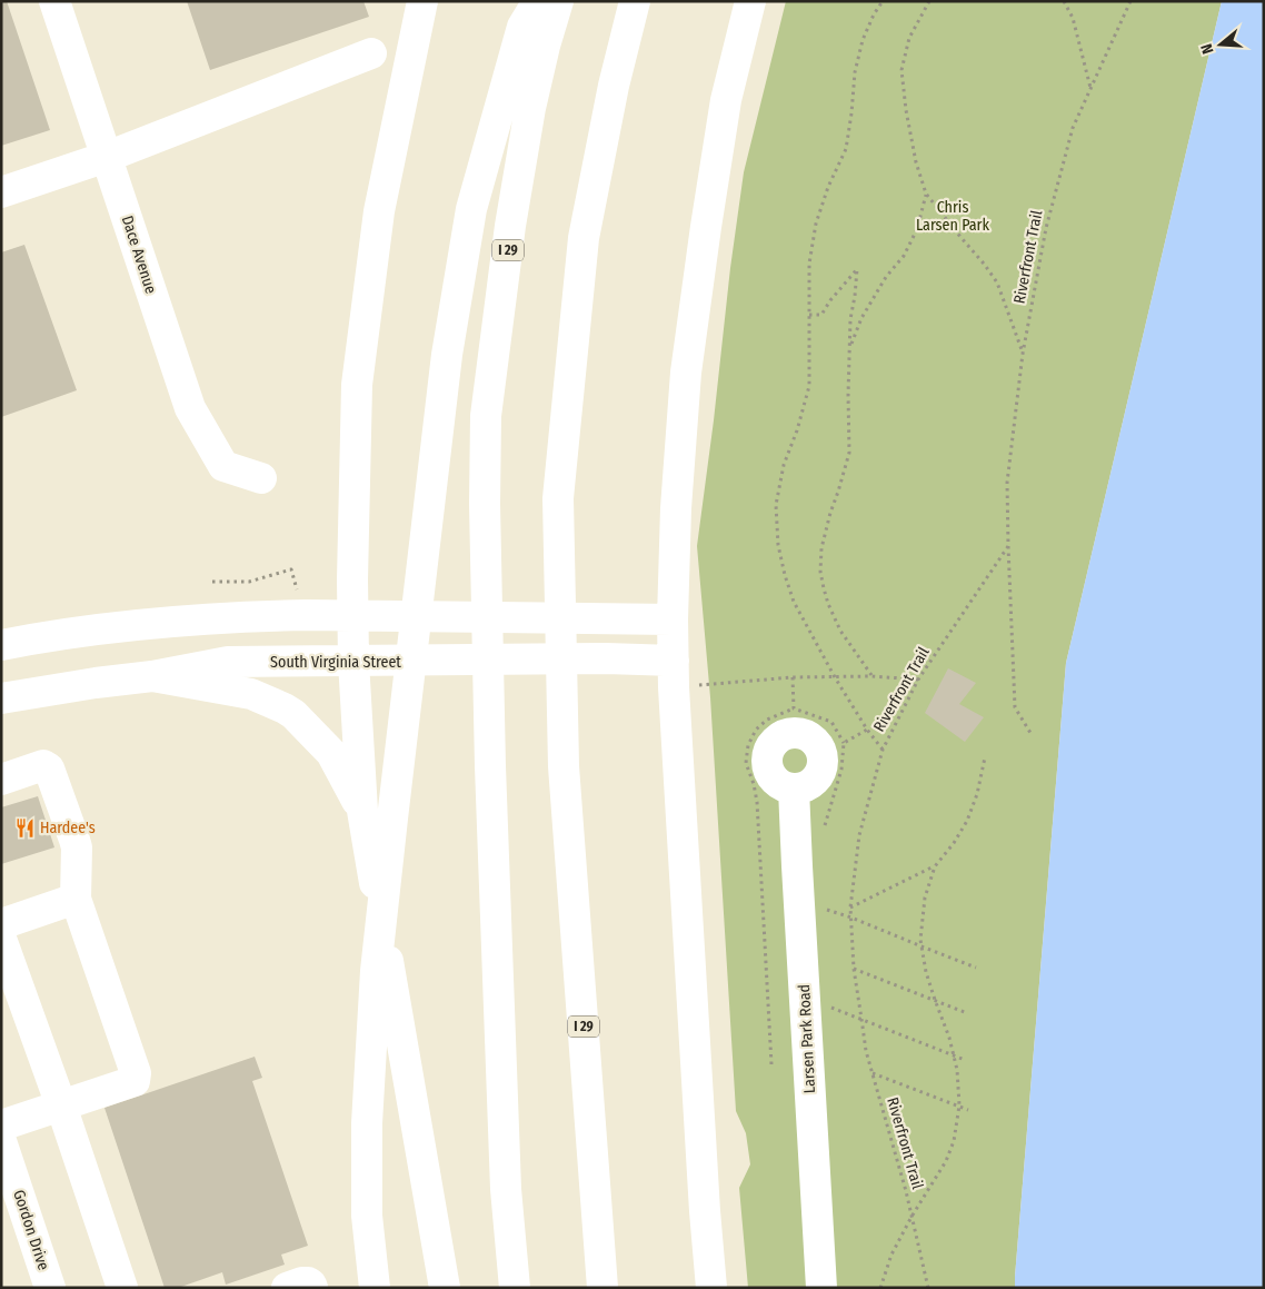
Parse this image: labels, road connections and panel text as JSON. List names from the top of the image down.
{
  "streets": {
    "main road": [
      "I 29",
      "Dace Avenue",
      "South Virginia Street",
      "Larsen Park Road",
      "Gordon Drive"
    ],
    "path": ["Riverfront Trail"]
  },
  "parks": ["Chris Larsen Park"],
  "places": {
    "restaurant": ["Hardee's"]
  },
  "north": "left"
}
